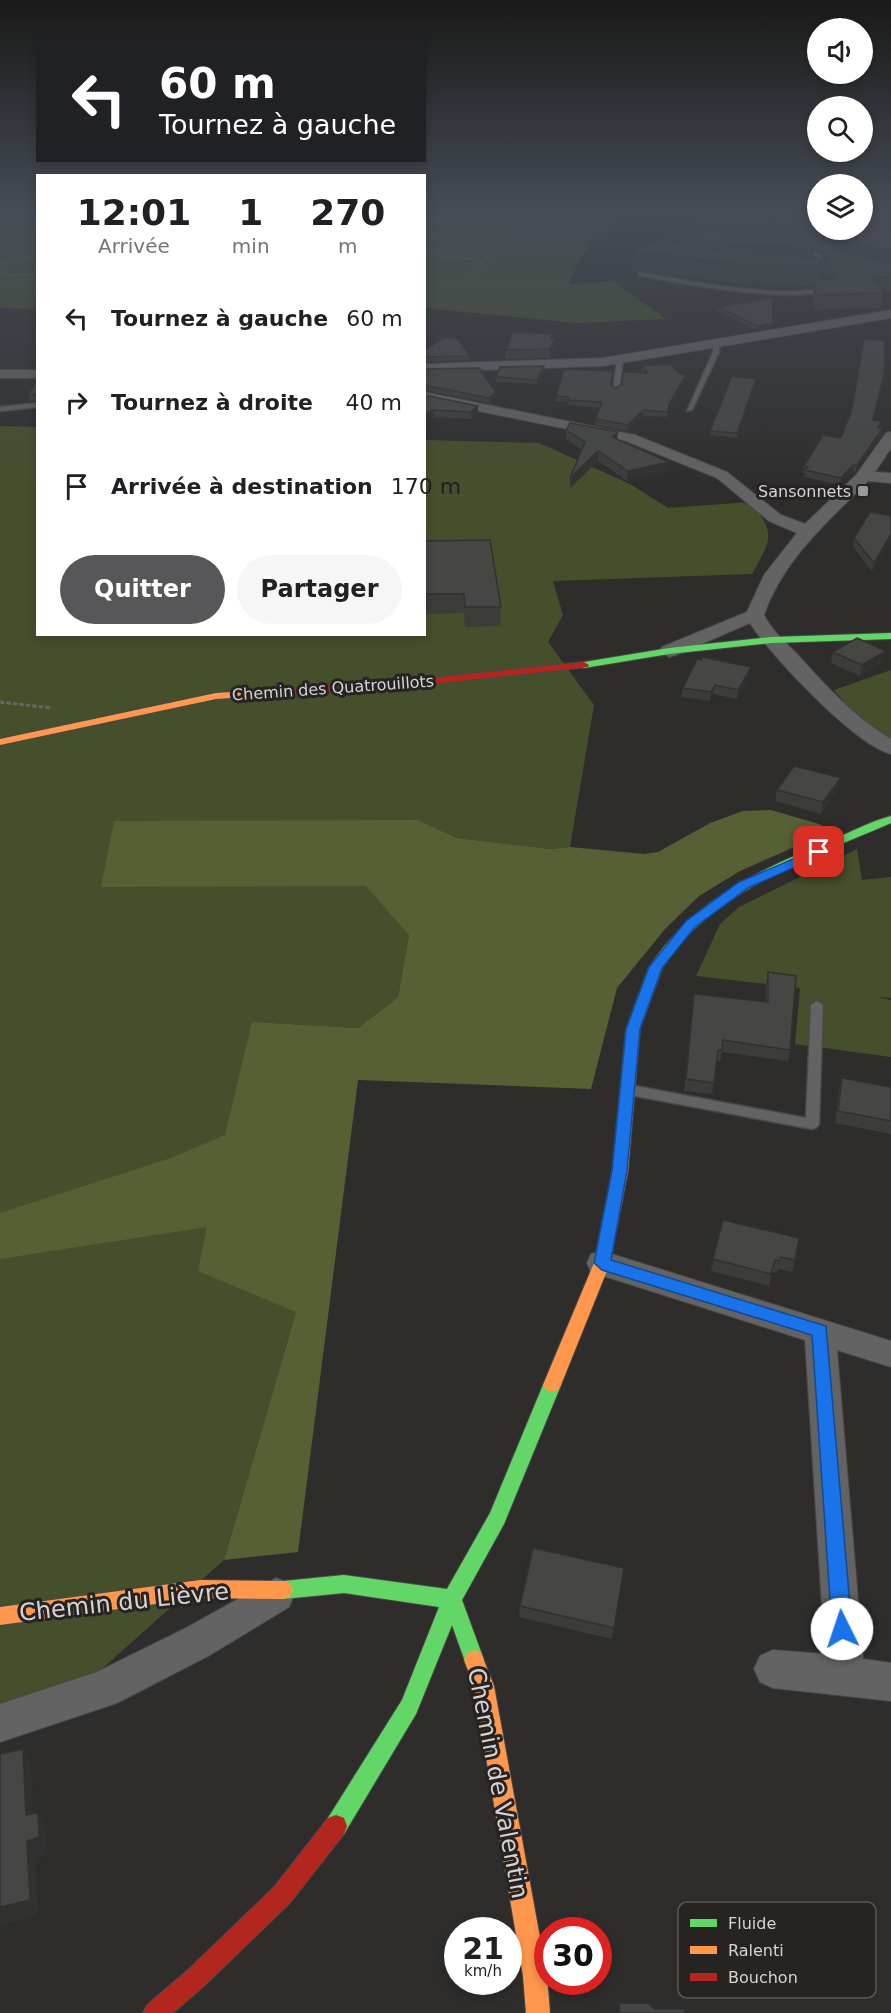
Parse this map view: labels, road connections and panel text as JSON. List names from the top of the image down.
{
  "streets": {
    "street": ["Chemin des Quatrouillots", "Chemin du Lièvre", "Chemin de Valentin"]
  },
  "crossings": [
    ["Chemin du Lièvre", "Chemin de Valentin"]
  ],
  "places": {
    "transit": ["Sansonnets"]
  },
  "legend": ["Fluide", "Ralenti", "Bouchon"],
  "page": {
    "turn": ["60 m", "Tournez à gauche"],
    "eta": [
      "12:01",
      "Arrivée",
      "1",
      "min",
      "270",
      "m"
    ],
    "list": [
      {
        "name": "Tournez à gauche",
        "value": "60 m"
      },
      {
        "name": "Tournez à droite",
        "value": "40 m"
      },
      {
        "name": "Arrivée à destination",
        "value": "170 m"
      }
    ],
    "buttons": ["Quitter", "Partager"],
    "speed": "21 km/h",
    "limit": "30"
  }
}
